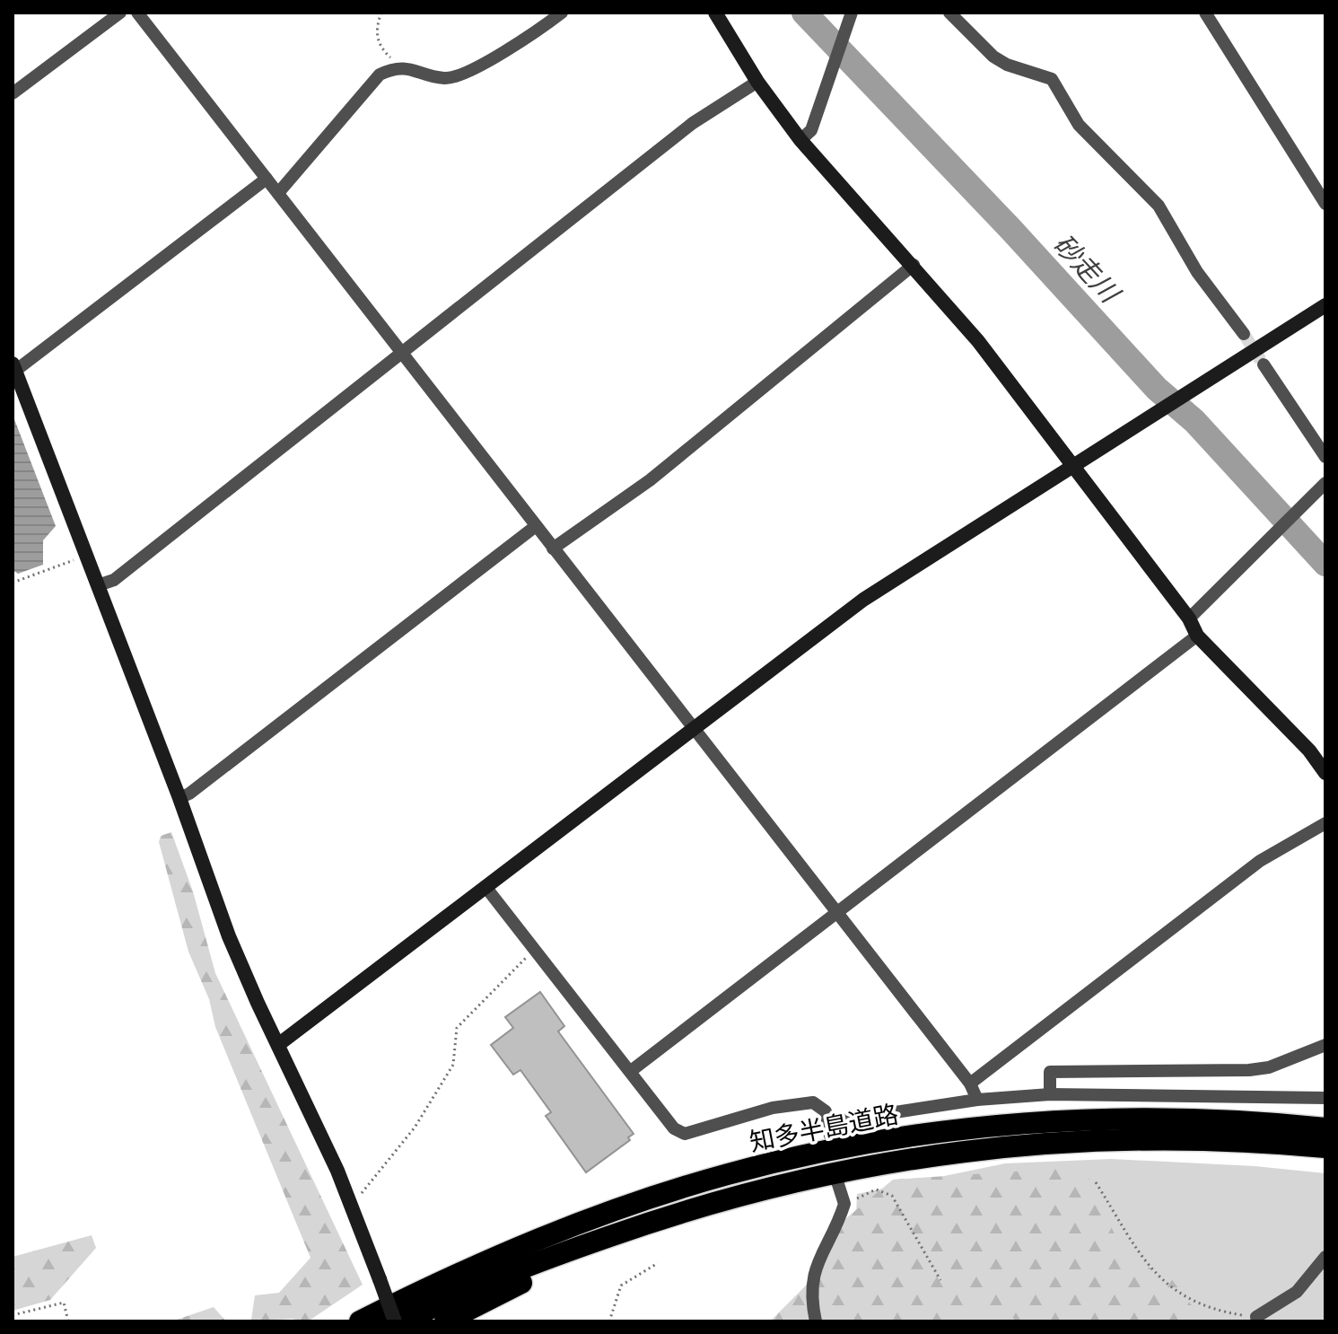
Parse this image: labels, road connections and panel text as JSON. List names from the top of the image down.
{
  "streets": {
    "highway": ["知多半島道路"]
  },
  "water": ["砂走川"]
}
